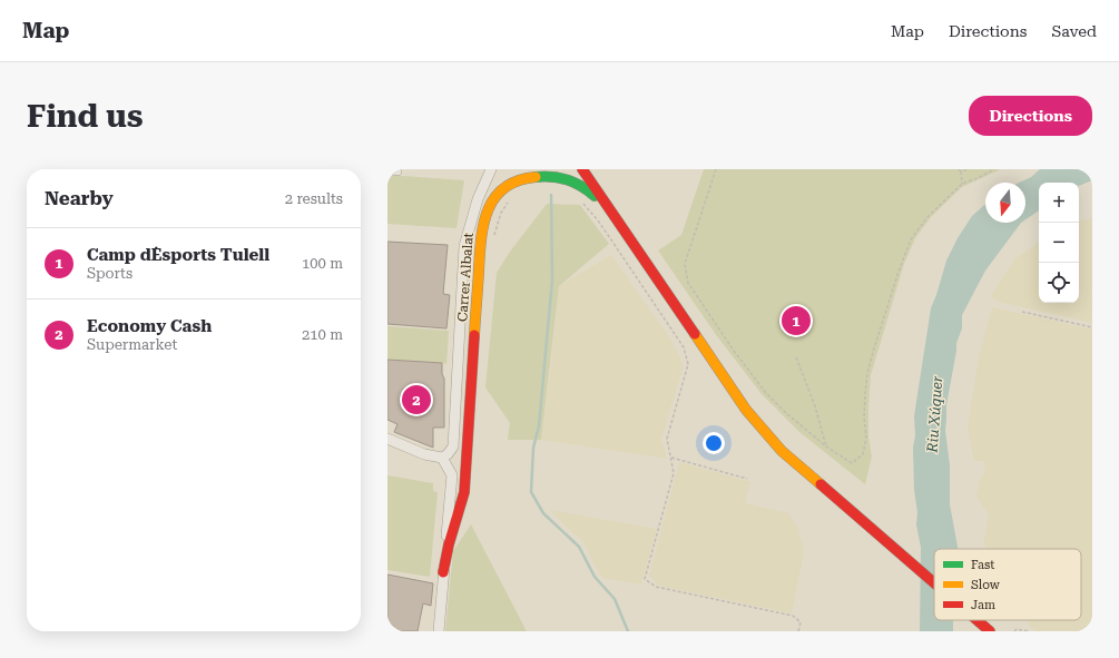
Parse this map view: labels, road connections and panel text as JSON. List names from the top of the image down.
{
  "streets": {
    "main road": ["Carrer Albalat"]
  },
  "water": ["Riu Xúquer"],
  "legend": ["Fast", "Slow", "Jam"],
  "north": "bottom",
  "page": {
    "header": "Map",
    "nav": ["Map", "Directions", "Saved"],
    "buttons": "Directions",
    "title": "Find us",
    "heading": ["Nearby", "2 results"],
    "map_buttons": ["+", "−"],
    "list": [
      {
        "mark": "1",
        "name": "Camp d´Esports Tulell",
        "note": "Sports",
        "value": "100 m"
      },
      {
        "mark": "2",
        "name": "Economy Cash",
        "note": "Supermarket",
        "value": "210 m"
      }
    ],
    "pins": ["1", "2"]
  }
}
